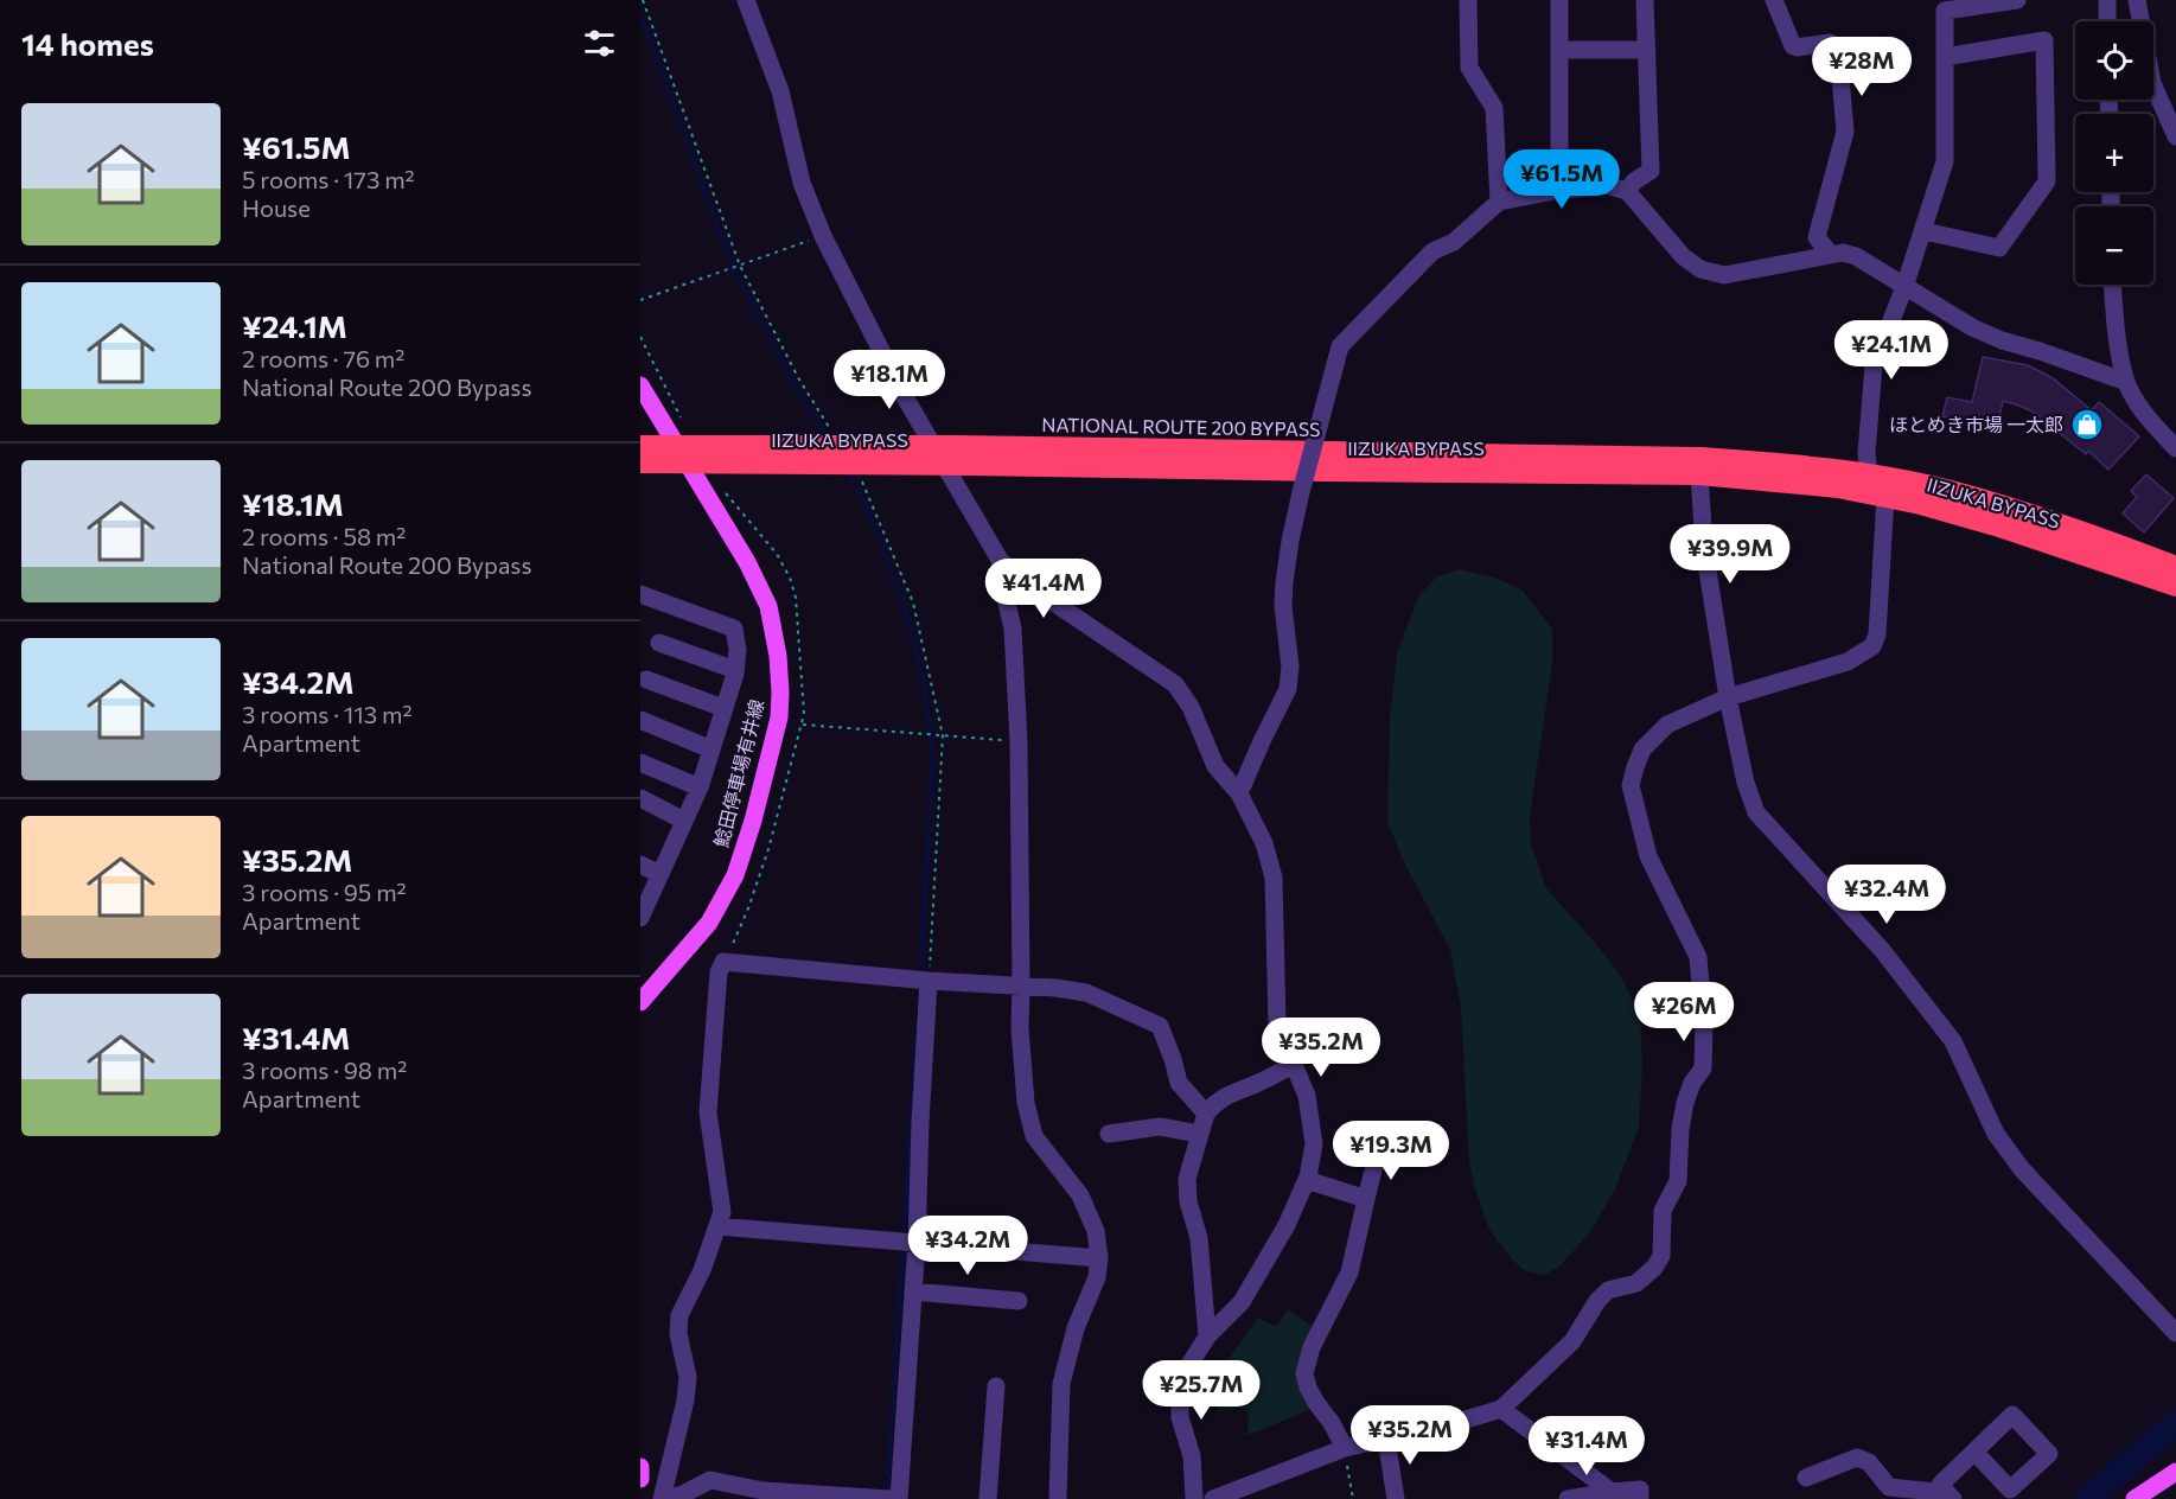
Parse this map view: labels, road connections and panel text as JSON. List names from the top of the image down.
{
  "streets": {
    "highway": ["NATIONAL ROUTE 200 BYPASS", "IIZUKA BYPASS"],
    "main road": ["鯰田停車場有井線"]
  },
  "crossings": [
    ["NATIONAL ROUTE 200 BYPASS", "IIZUKA BYPASS"]
  ],
  "places": {
    "shop": ["ほとめき市場 一太郎"]
  },
  "page": {
    "heading": "14 homes",
    "map_buttons": ["+", "−"],
    "price": [
      "¥28M",
      "¥61.5M",
      "¥24.1M",
      "¥18.1M",
      "¥39.9M",
      "¥41.4M",
      "¥32.4M",
      "¥26M",
      "¥35.2M",
      "¥19.3M",
      "¥34.2M",
      "¥25.7M",
      "¥35.2M",
      "¥31.4M"
    ],
    "list": [
      {
        "name": "¥61.5M",
        "note": "5 rooms · 173 m² · House"
      },
      {
        "name": "¥24.1M",
        "note": "2 rooms · 76 m² · National Route 200 Bypass"
      },
      {
        "name": "¥18.1M",
        "note": "2 rooms · 58 m² · National Route 200 Bypass"
      },
      {
        "name": "¥34.2M",
        "note": "3 rooms · 113 m² · Apartment"
      },
      {
        "name": "¥35.2M",
        "note": "3 rooms · 95 m² · Apartment"
      },
      {
        "name": "¥31.4M",
        "note": "3 rooms · 98 m² · Apartment"
      }
    ]
  }
}
